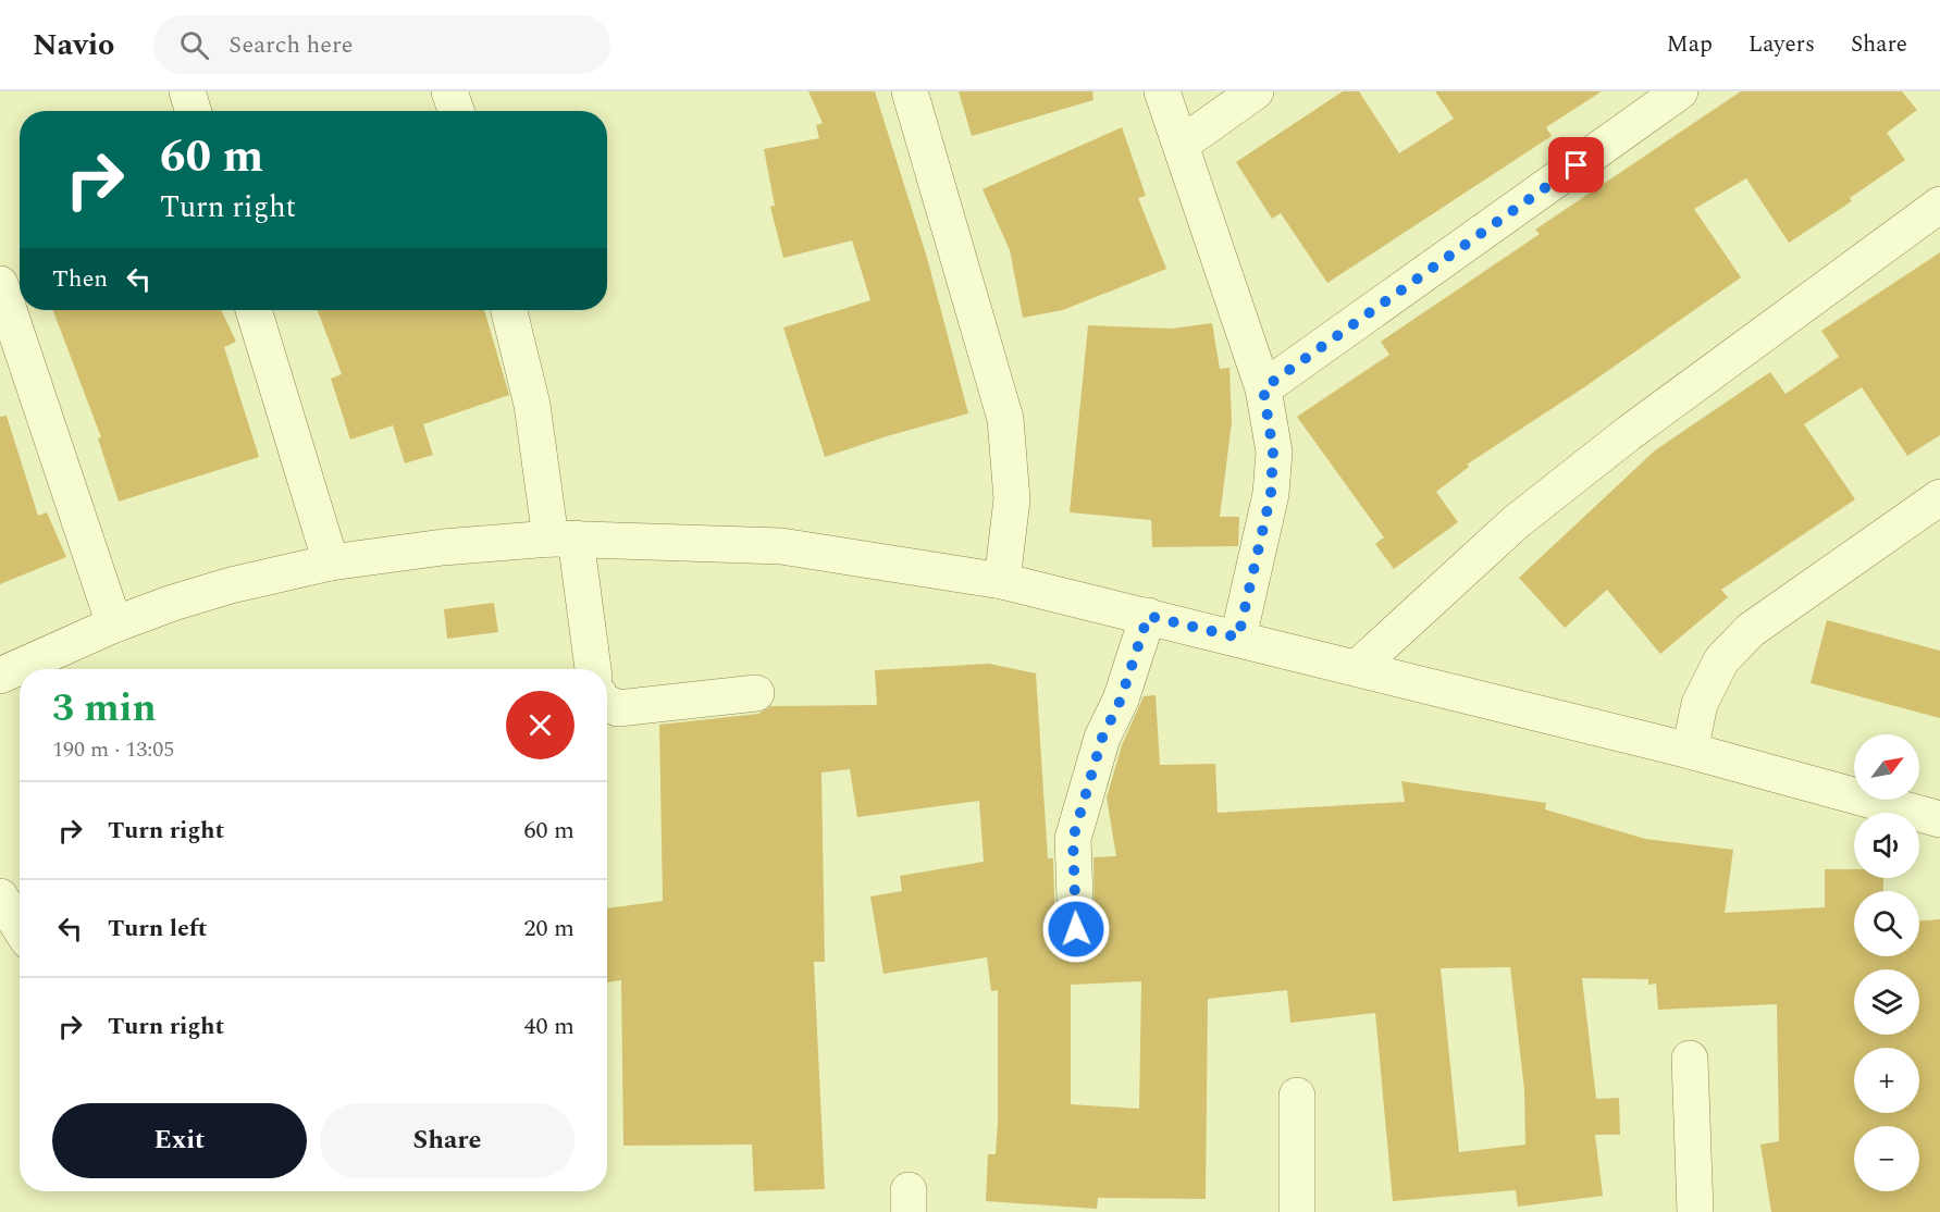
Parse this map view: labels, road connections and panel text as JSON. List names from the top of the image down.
{
  "north": "top right",
  "page": {
    "header": "Navio",
    "search": "Search here",
    "nav": ["Map", "Layers", "Share"],
    "turn": ["60 m", "Turn right"],
    "then": "Then",
    "heading": ["3 min", "190 m · 13:05"],
    "map_buttons": ["+", "−"],
    "list": [
      {
        "name": "Turn right",
        "value": "60 m"
      },
      {
        "name": "Turn left",
        "value": "20 m"
      },
      {
        "name": "Turn right",
        "value": "40 m"
      }
    ],
    "buttons": ["Exit", "Share"]
  }
}
